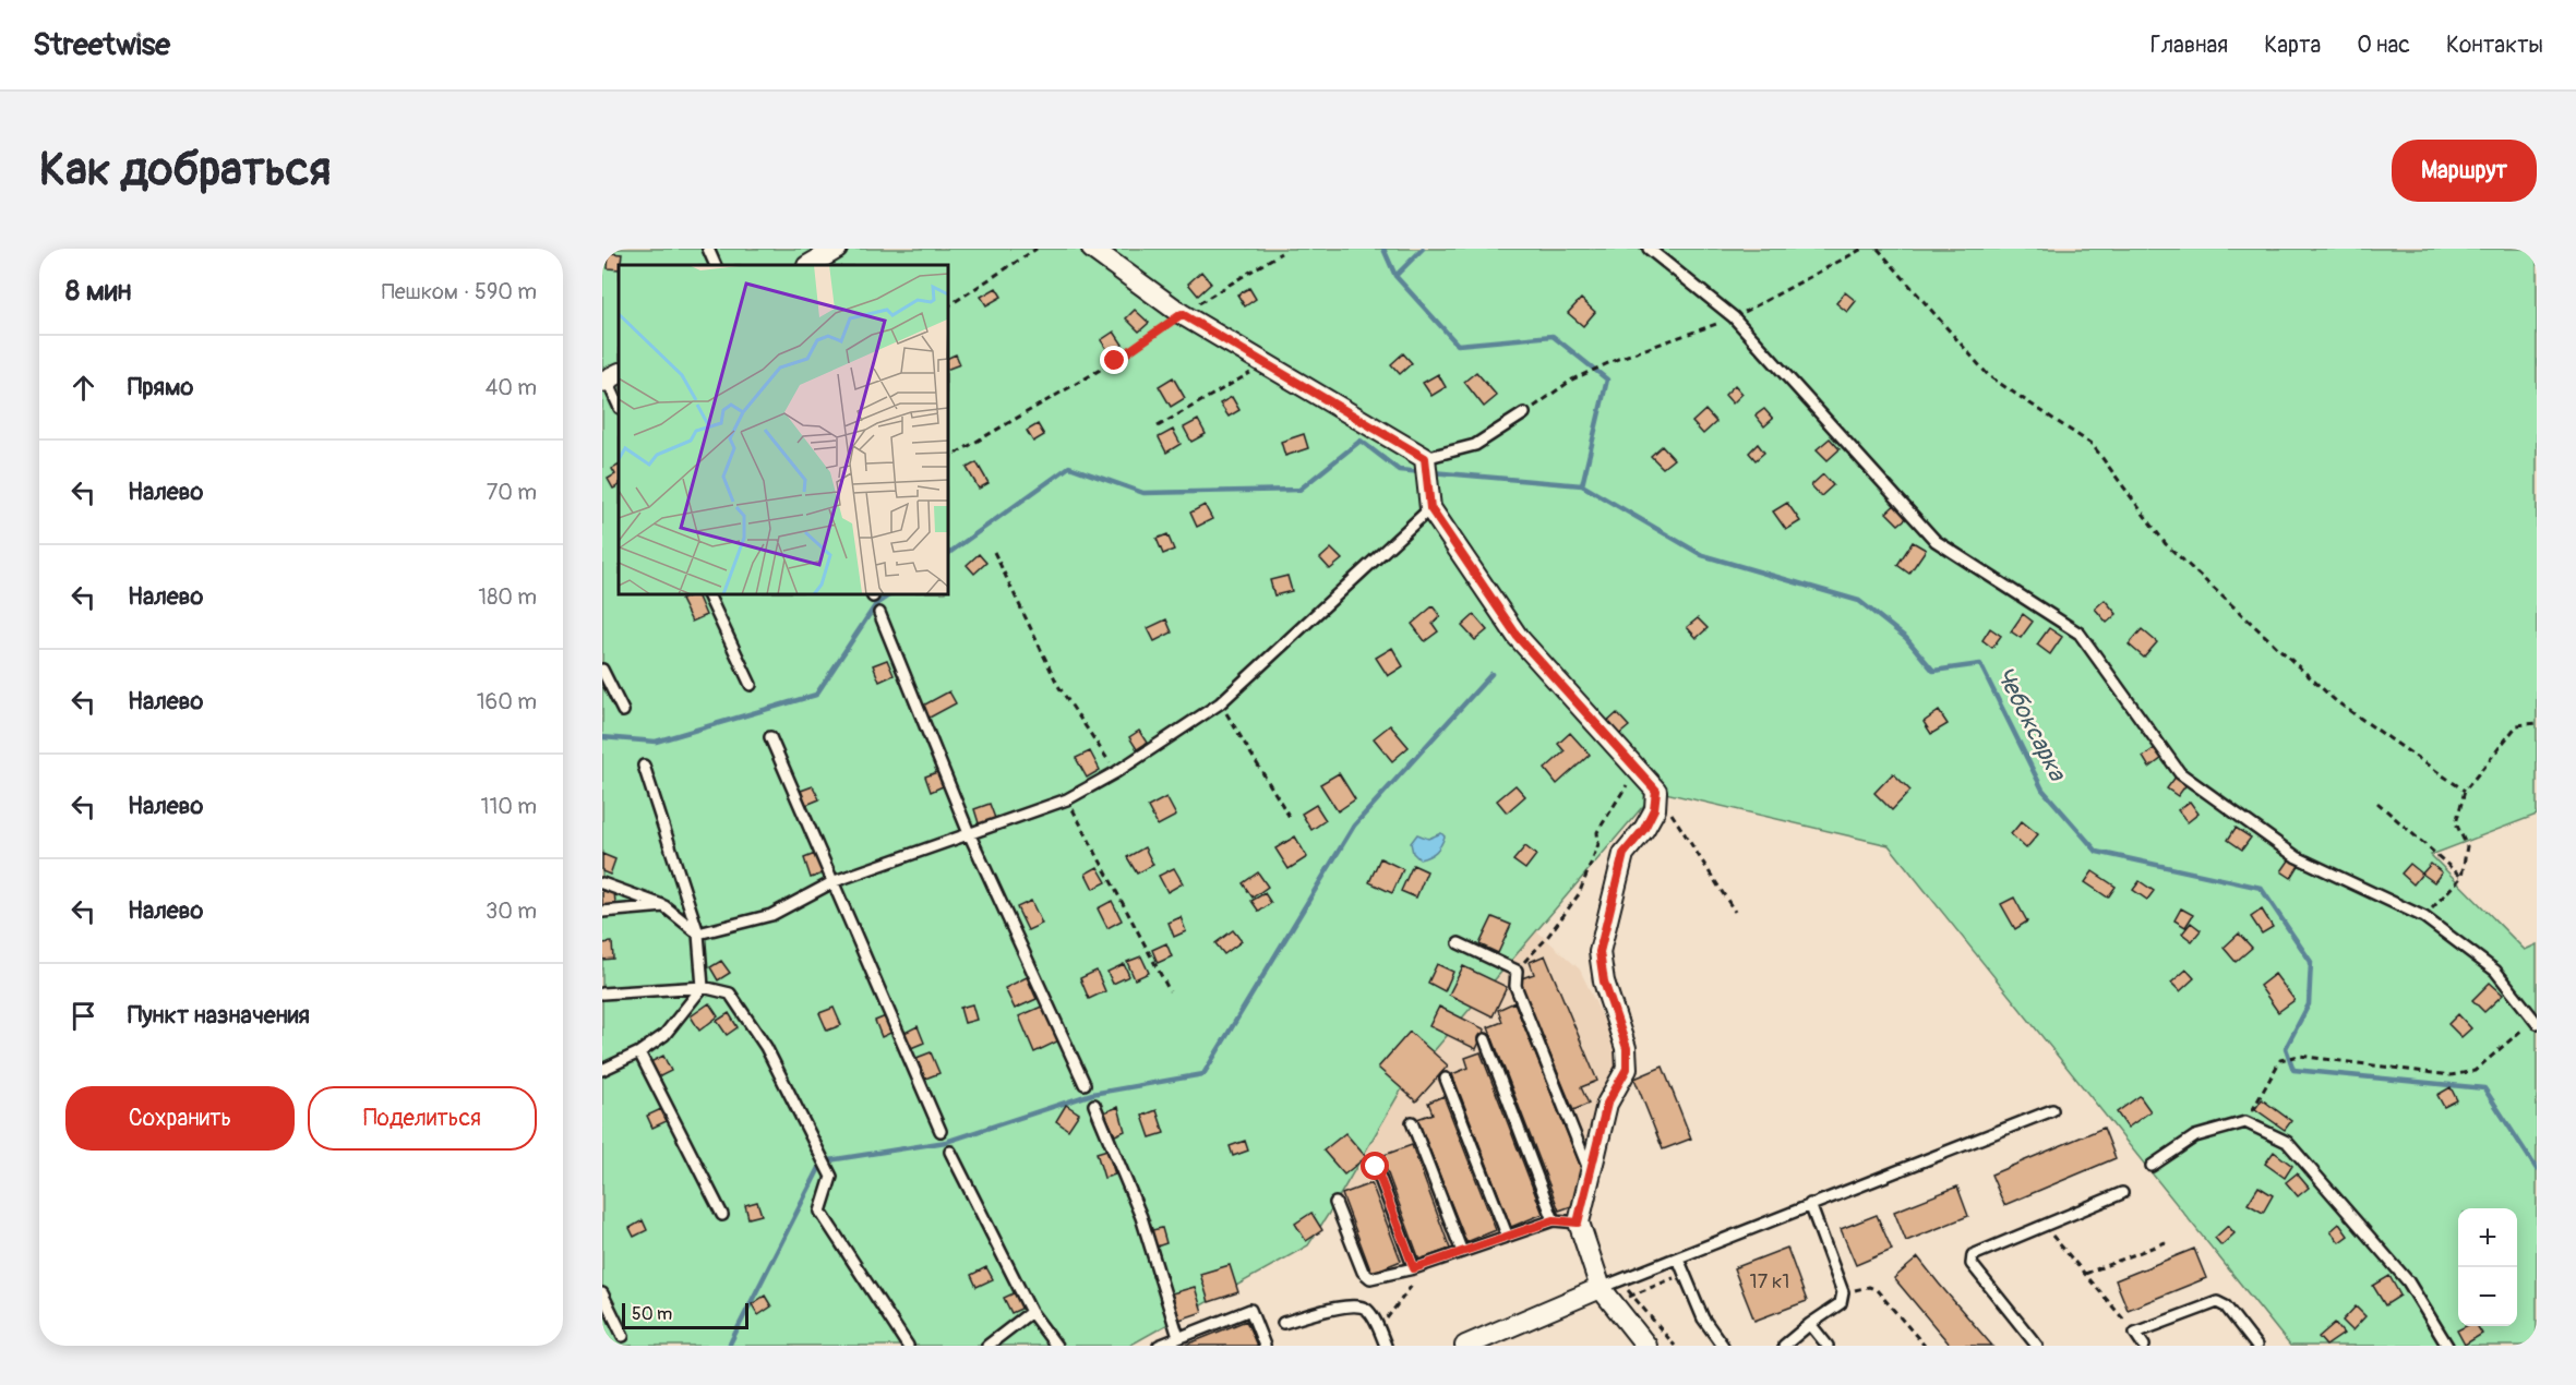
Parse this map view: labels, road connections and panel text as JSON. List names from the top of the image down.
{
  "water": ["Чебоксарка"],
  "house_numbers": ["17 к1"],
  "scale_bar": "50 m",
  "page": {
    "header": "Streetwise",
    "nav": [
      "Главная",
      "Карта",
      "О нас",
      "Контакты"
    ],
    "buttons": [
      "Маршрут",
      ["Сохранить", "Поделиться"]
    ],
    "title": "Как добраться",
    "heading": ["8 мин", "Пешком · 590 m"],
    "list": [
      ["Прямо", "40 m"],
      ["Налево", "70 m"],
      ["Налево", "180 m"],
      ["Налево", "160 m"],
      ["Налево", "110 m"],
      ["Налево", "30 m"],
      "Пункт назначения"
    ],
    "map_buttons": ["+", "−"],
    "scale": "50 m"
  }
}
